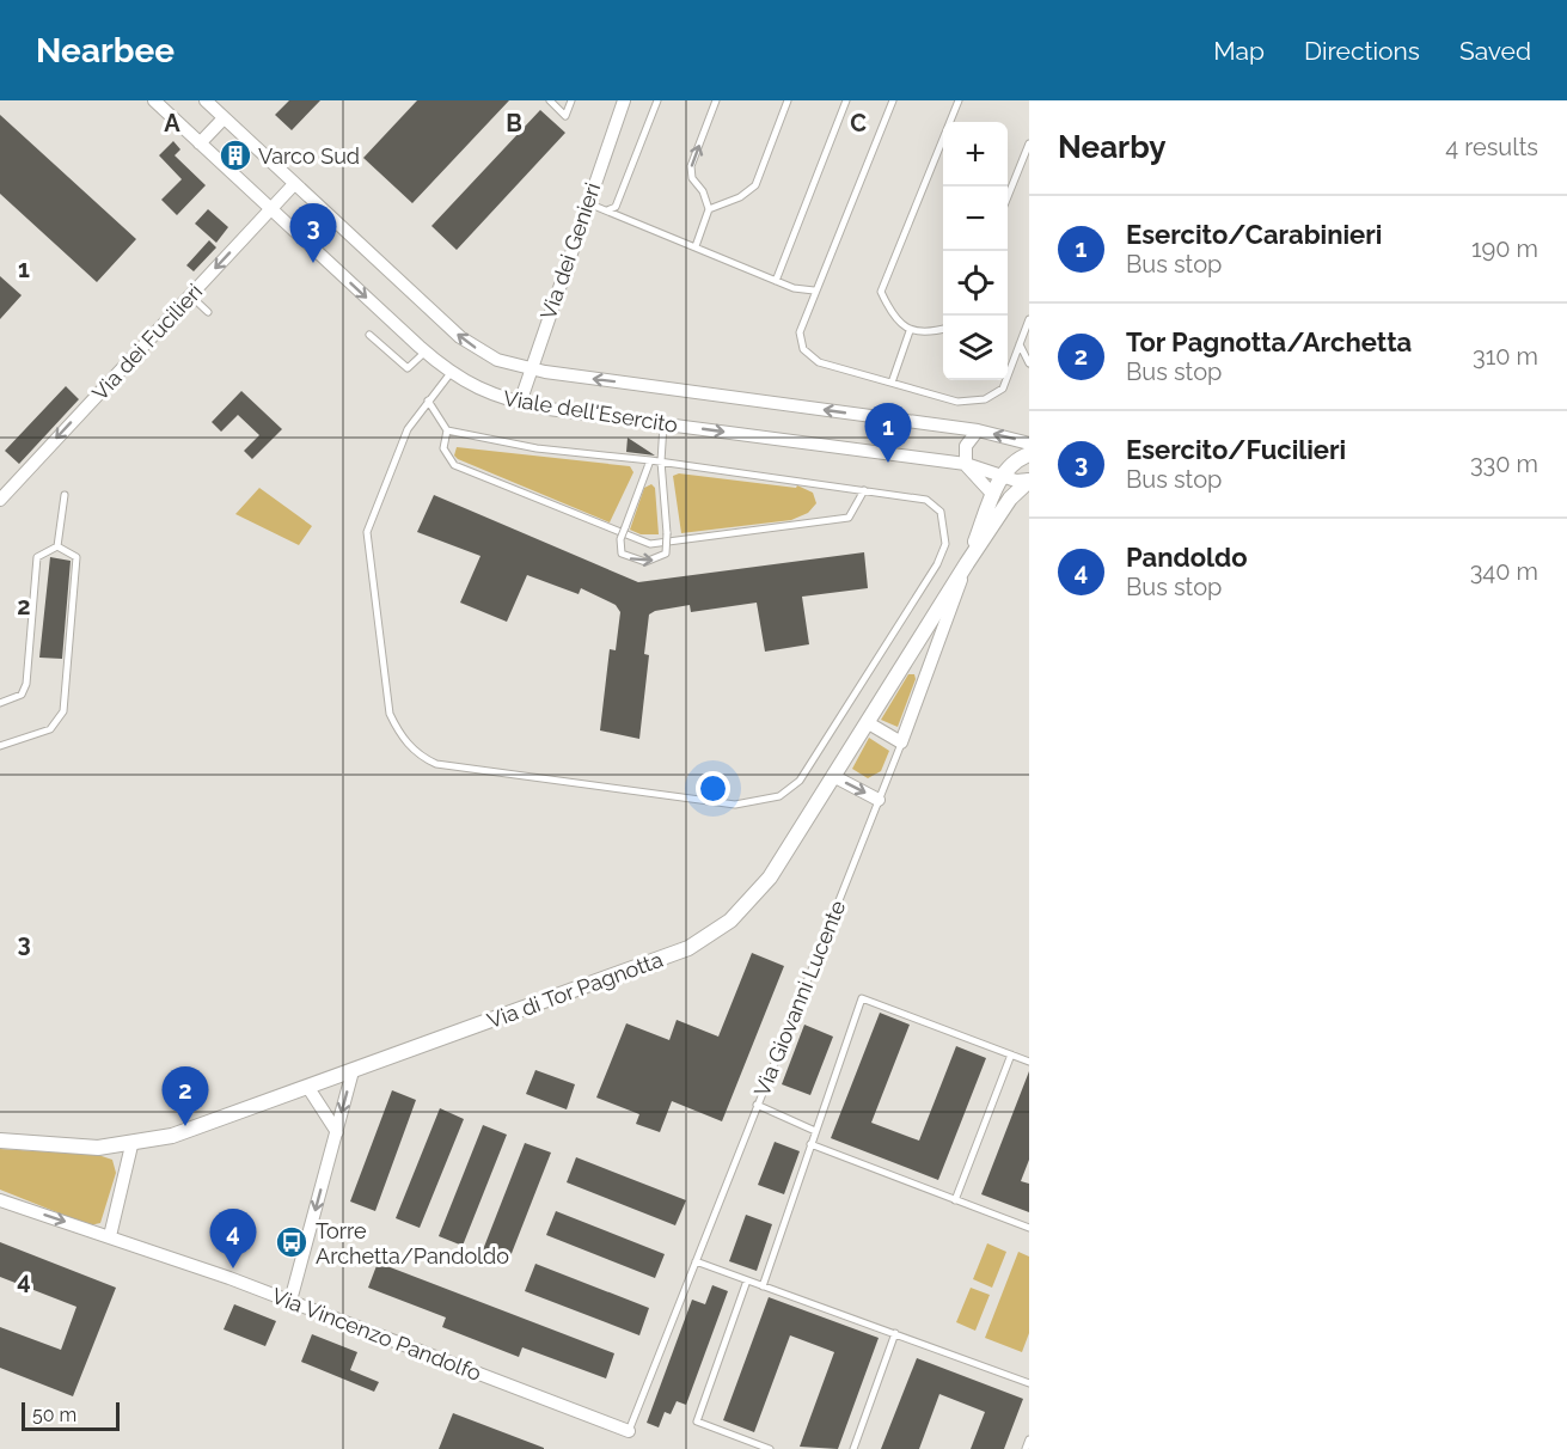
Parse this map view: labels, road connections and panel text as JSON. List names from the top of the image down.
{
  "streets": {
    "street": [
      "Via dei Genieri",
      "Via dei Fucilieri",
      "Viale dell'Esercito",
      "Via di Tor Pagnotta",
      "Via Giovanni Lucente",
      "Via Vincenzo Pandolfo"
    ]
  },
  "crossings": [
    ["Via dei Genieri", "Viale dell'Esercito"],
    ["Via dei Fucilieri", "Viale dell'Esercito"],
    ["Viale dell'Esercito", "Via di Tor Pagnotta"],
    ["Via di Tor Pagnotta", "Via Giovanni Lucente"],
    ["Via Giovanni Lucente", "Via Vincenzo Pandolfo"]
  ],
  "one_way": ["Via dei Fucilieri"],
  "places": {
    "building": ["Varco Sud"],
    "bus stop": ["Torre Archetta/Pandoldo"]
  },
  "scale_bar": "50 m",
  "page": {
    "header": "Nearbee",
    "nav": ["Map", "Directions", "Saved"],
    "heading": ["Nearby", "4 results"],
    "map_buttons": ["+", "−"],
    "list": [
      {
        "mark": "1",
        "name": "Esercito/Carabinieri",
        "note": "Bus stop",
        "value": "190 m"
      },
      {
        "mark": "2",
        "name": "Tor Pagnotta/Archetta",
        "note": "Bus stop",
        "value": "310 m"
      },
      {
        "mark": "3",
        "name": "Esercito/Fucilieri",
        "note": "Bus stop",
        "value": "330 m"
      },
      {
        "mark": "4",
        "name": "Pandoldo",
        "note": "Bus stop",
        "value": "340 m"
      }
    ],
    "pins": [
      "3",
      "1",
      "2",
      "4"
    ],
    "scale": "50 m"
  },
  "grid": {
    "columns": ["A", "B", "C"],
    "rows": [
      "1",
      "2",
      "3",
      "4"
    ]
  }
}
